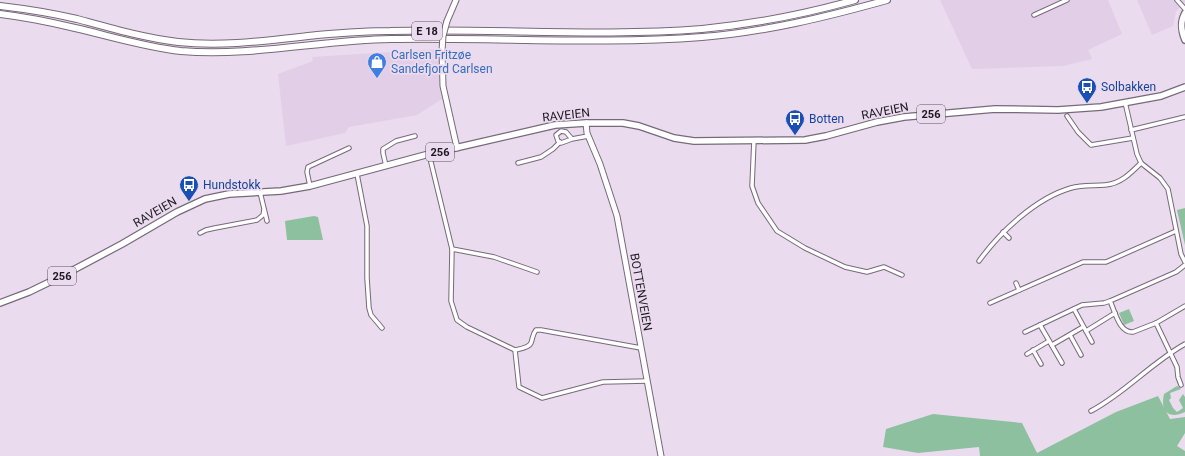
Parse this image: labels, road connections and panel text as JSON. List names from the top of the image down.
{
  "streets": {
    "highway": ["E 18"],
    "main road": ["RAVEIEN", "256", "BOTTENVEIEN"]
  },
  "crossings": [
    ["RAVEIEN", "BOTTENVEIEN"]
  ],
  "places": {
    "shop": ["Carlsen Fritzøe Sandefjord Carlsen"],
    "bus stop": ["Solbakken", "Botten", "Hundstokk"]
  }
}
